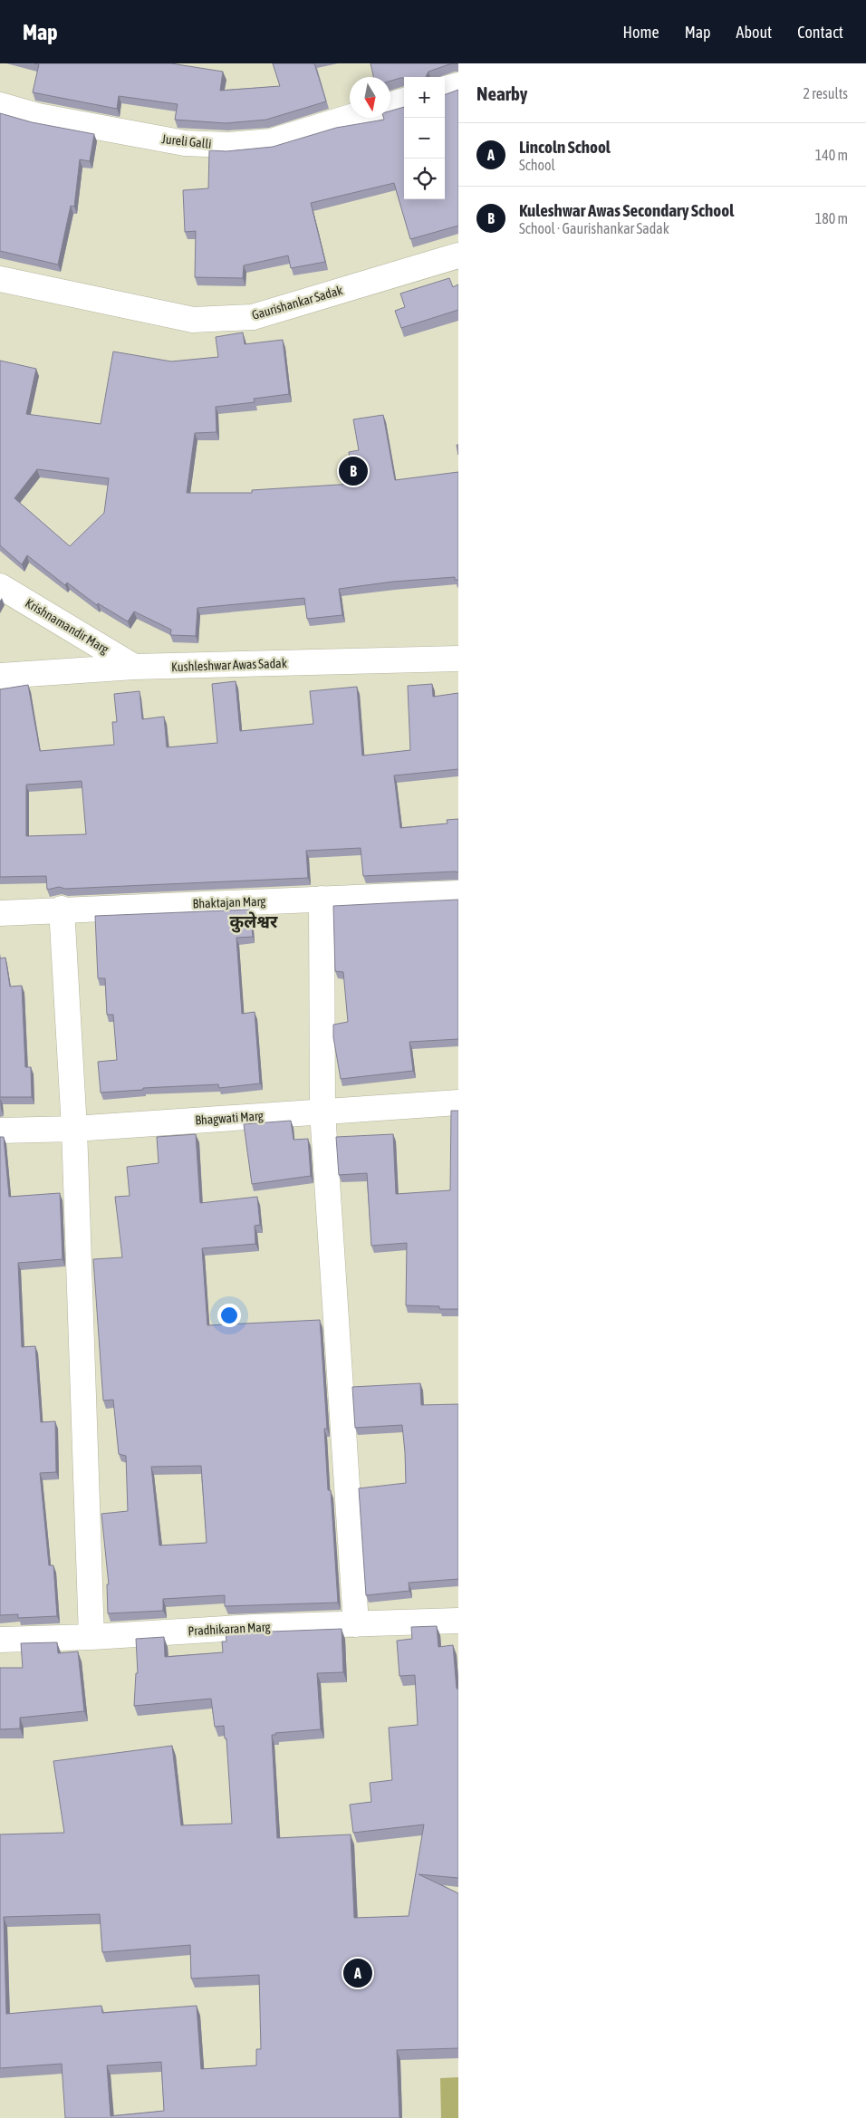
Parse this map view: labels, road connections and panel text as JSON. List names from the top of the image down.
{
  "streets": {
    "street": [
      "Jureli Galli",
      "Gaurishankar Sadak",
      "Krishnamandir Marg",
      "Kushleshwar Awas Sadak",
      "Bhaktajan Marg",
      "Bhagwati Marg",
      "Pradhikaran Marg"
    ]
  },
  "crossings": [
    ["Krishnamandir Marg", "Kushleshwar Awas Sadak"]
  ],
  "districts": ["कुलेश्वर"],
  "north": "bottom",
  "page": {
    "header": "Map",
    "nav": [
      "Home",
      "Map",
      "About",
      "Contact"
    ],
    "heading": ["Nearby", "2 results"],
    "map_buttons": ["+", "−"],
    "list": [
      {
        "mark": "A",
        "name": "Lincoln School",
        "note": "School",
        "value": "140 m"
      },
      {
        "mark": "B",
        "name": "Kuleshwar Awas Secondary School",
        "note": "School · Gaurishankar Sadak",
        "value": "180 m"
      }
    ],
    "pins": ["B", "A"]
  }
}
